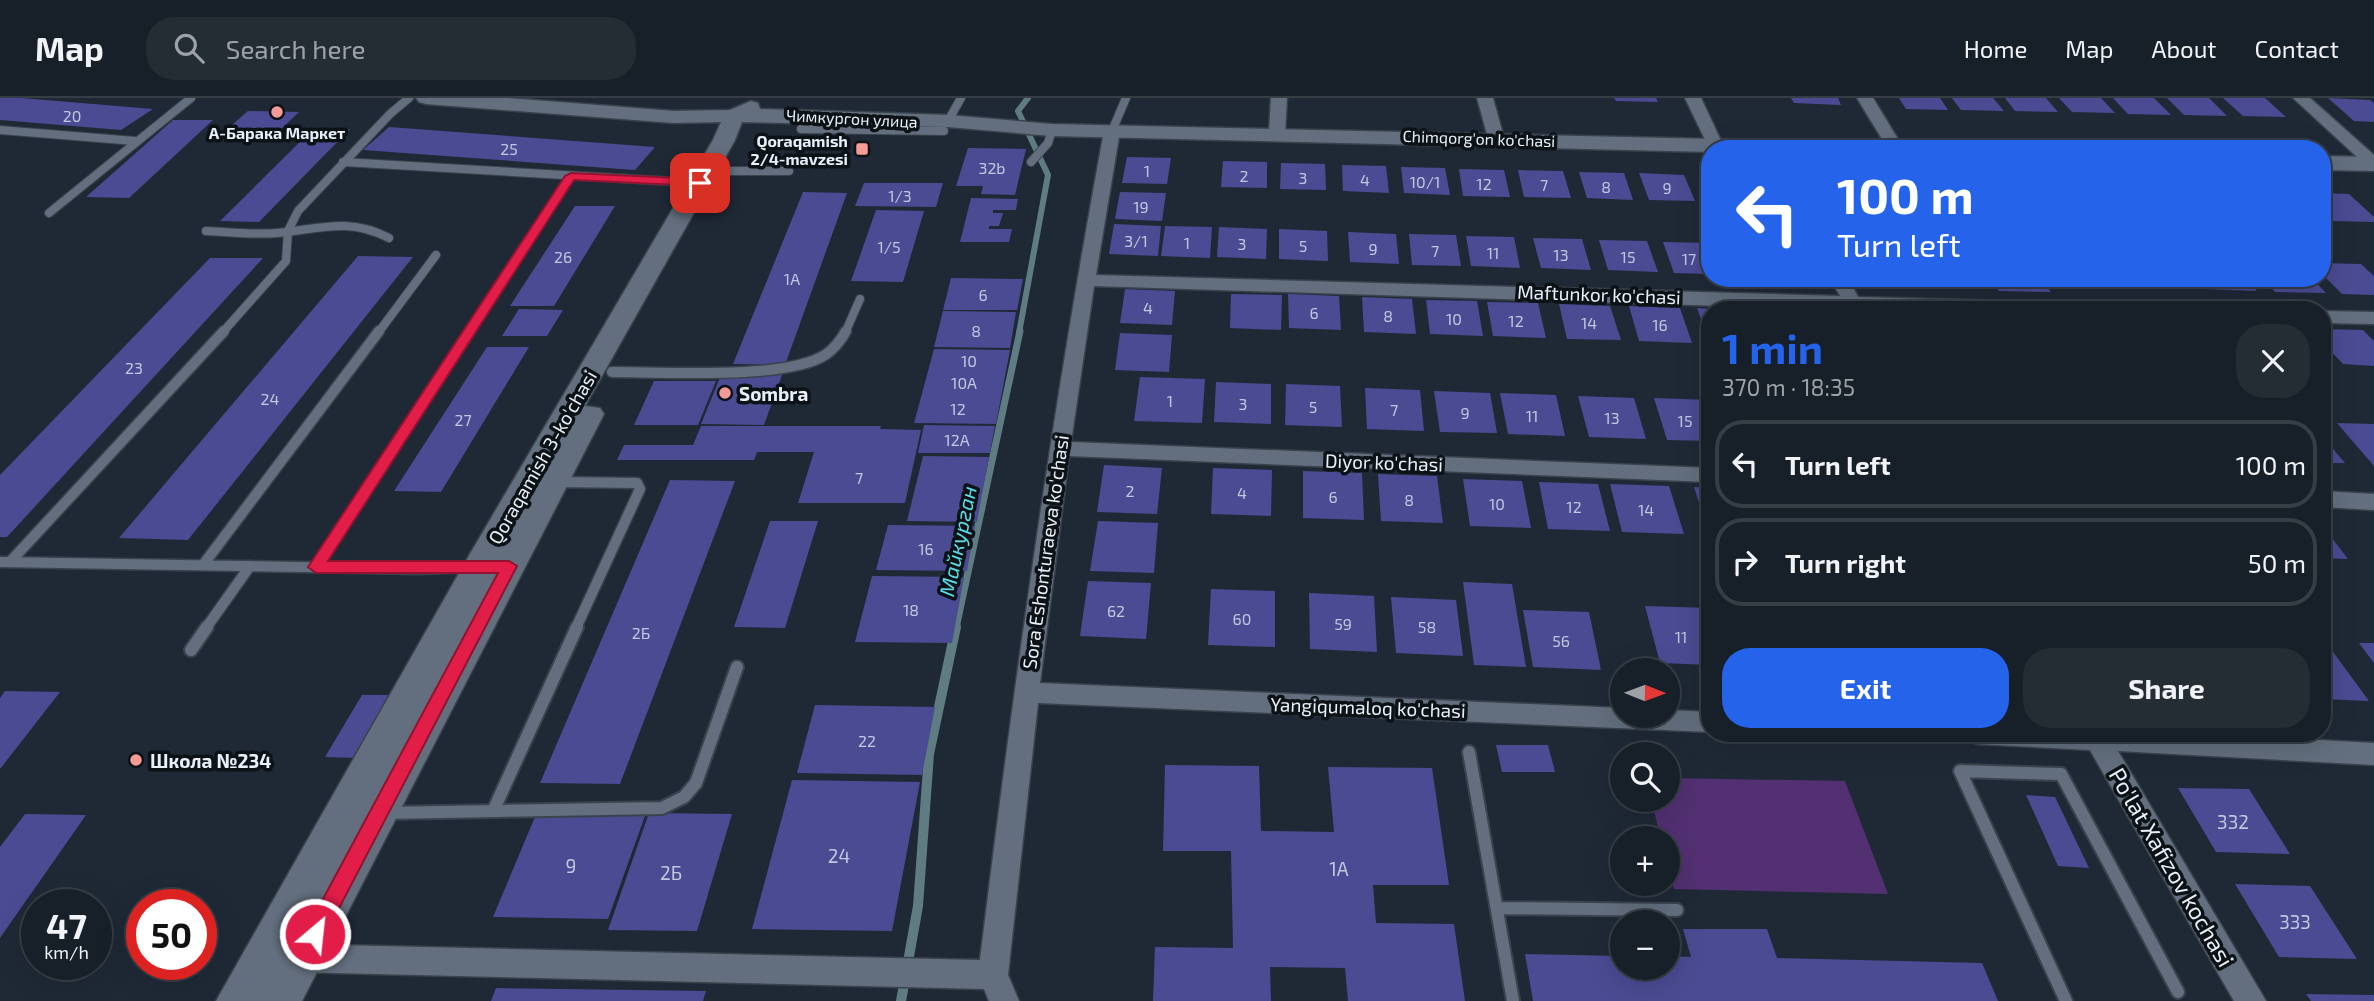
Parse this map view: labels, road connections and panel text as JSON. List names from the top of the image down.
{
  "streets": {
    "main road": ["Чимкургон улица", "Chimqorg'on ko'chasi", "Qoraqamish 3-ko'chasi"],
    "street": [
      "Maftunkor ko'chasi",
      "Diyor ko'chasi",
      "Sora Eshonturaeva ko'chasi",
      "Yangiqumaloq ko'chasi",
      "Po'lat Xafizov kochasi"
    ]
  },
  "crossings": [
    ["Чимкургон улица", "Chimqorg'on ko'chasi"],
    ["Чимкургон улица", "Qoraqamish 3-ko'chasi"],
    ["Чимкургон улица", "Sora Eshonturaeva ko'chasi"],
    ["Chimqorg'on ko'chasi", "Sora Eshonturaeva ko'chasi"],
    ["Maftunkor ko'chasi", "Sora Eshonturaeva ko'chasi"],
    ["Diyor ko'chasi", "Sora Eshonturaeva ko'chasi"],
    ["Sora Eshonturaeva ko'chasi", "Yangiqumaloq ko'chasi"]
  ],
  "water": ["Майкурган"],
  "places": {
    "other": ["А-Барака Маркет", "Sombra", "Школа №234"],
    "transit": ["Qoraqamish 2/4-mavzesi"]
  },
  "house_numbers": [
    "20",
    "25",
    "32b",
    "1",
    "2",
    "3",
    "4",
    "10/1",
    "12",
    "7",
    "8",
    "9",
    "1/3",
    "19",
    "3/1",
    "1",
    "3",
    "5",
    "1/5",
    "9",
    "7",
    "11",
    "13",
    "26",
    "15",
    "17",
    "1А",
    "6",
    "4",
    "6",
    "8",
    "10",
    "12",
    "14",
    "16",
    "8",
    "10",
    "23",
    "10A",
    "24",
    "1",
    "3",
    "5",
    "12",
    "7",
    "9",
    "11",
    "13",
    "27",
    "15",
    "12A",
    "7",
    "2",
    "4",
    "6",
    "8",
    "10",
    "12",
    "14",
    "16",
    "18",
    "62",
    "60",
    "59",
    "58",
    "2Б",
    "11",
    "56",
    "22",
    "332",
    "24",
    "9",
    "1A",
    "2Б",
    "333"
  ],
  "north": "right",
  "page": {
    "header": "Map",
    "search": "Search here",
    "nav": [
      "Home",
      "Map",
      "About",
      "Contact"
    ],
    "turn": ["100 m", "Turn left"],
    "heading": ["1 min", "370 m · 18:35"],
    "list": [
      {
        "name": "Turn left",
        "value": "100 m"
      },
      {
        "name": "Turn right",
        "value": "50 m"
      }
    ],
    "buttons": ["Exit", "Share"],
    "map_buttons": ["+", "−"],
    "speed": "47 km/h",
    "limit": "50"
  }
}
